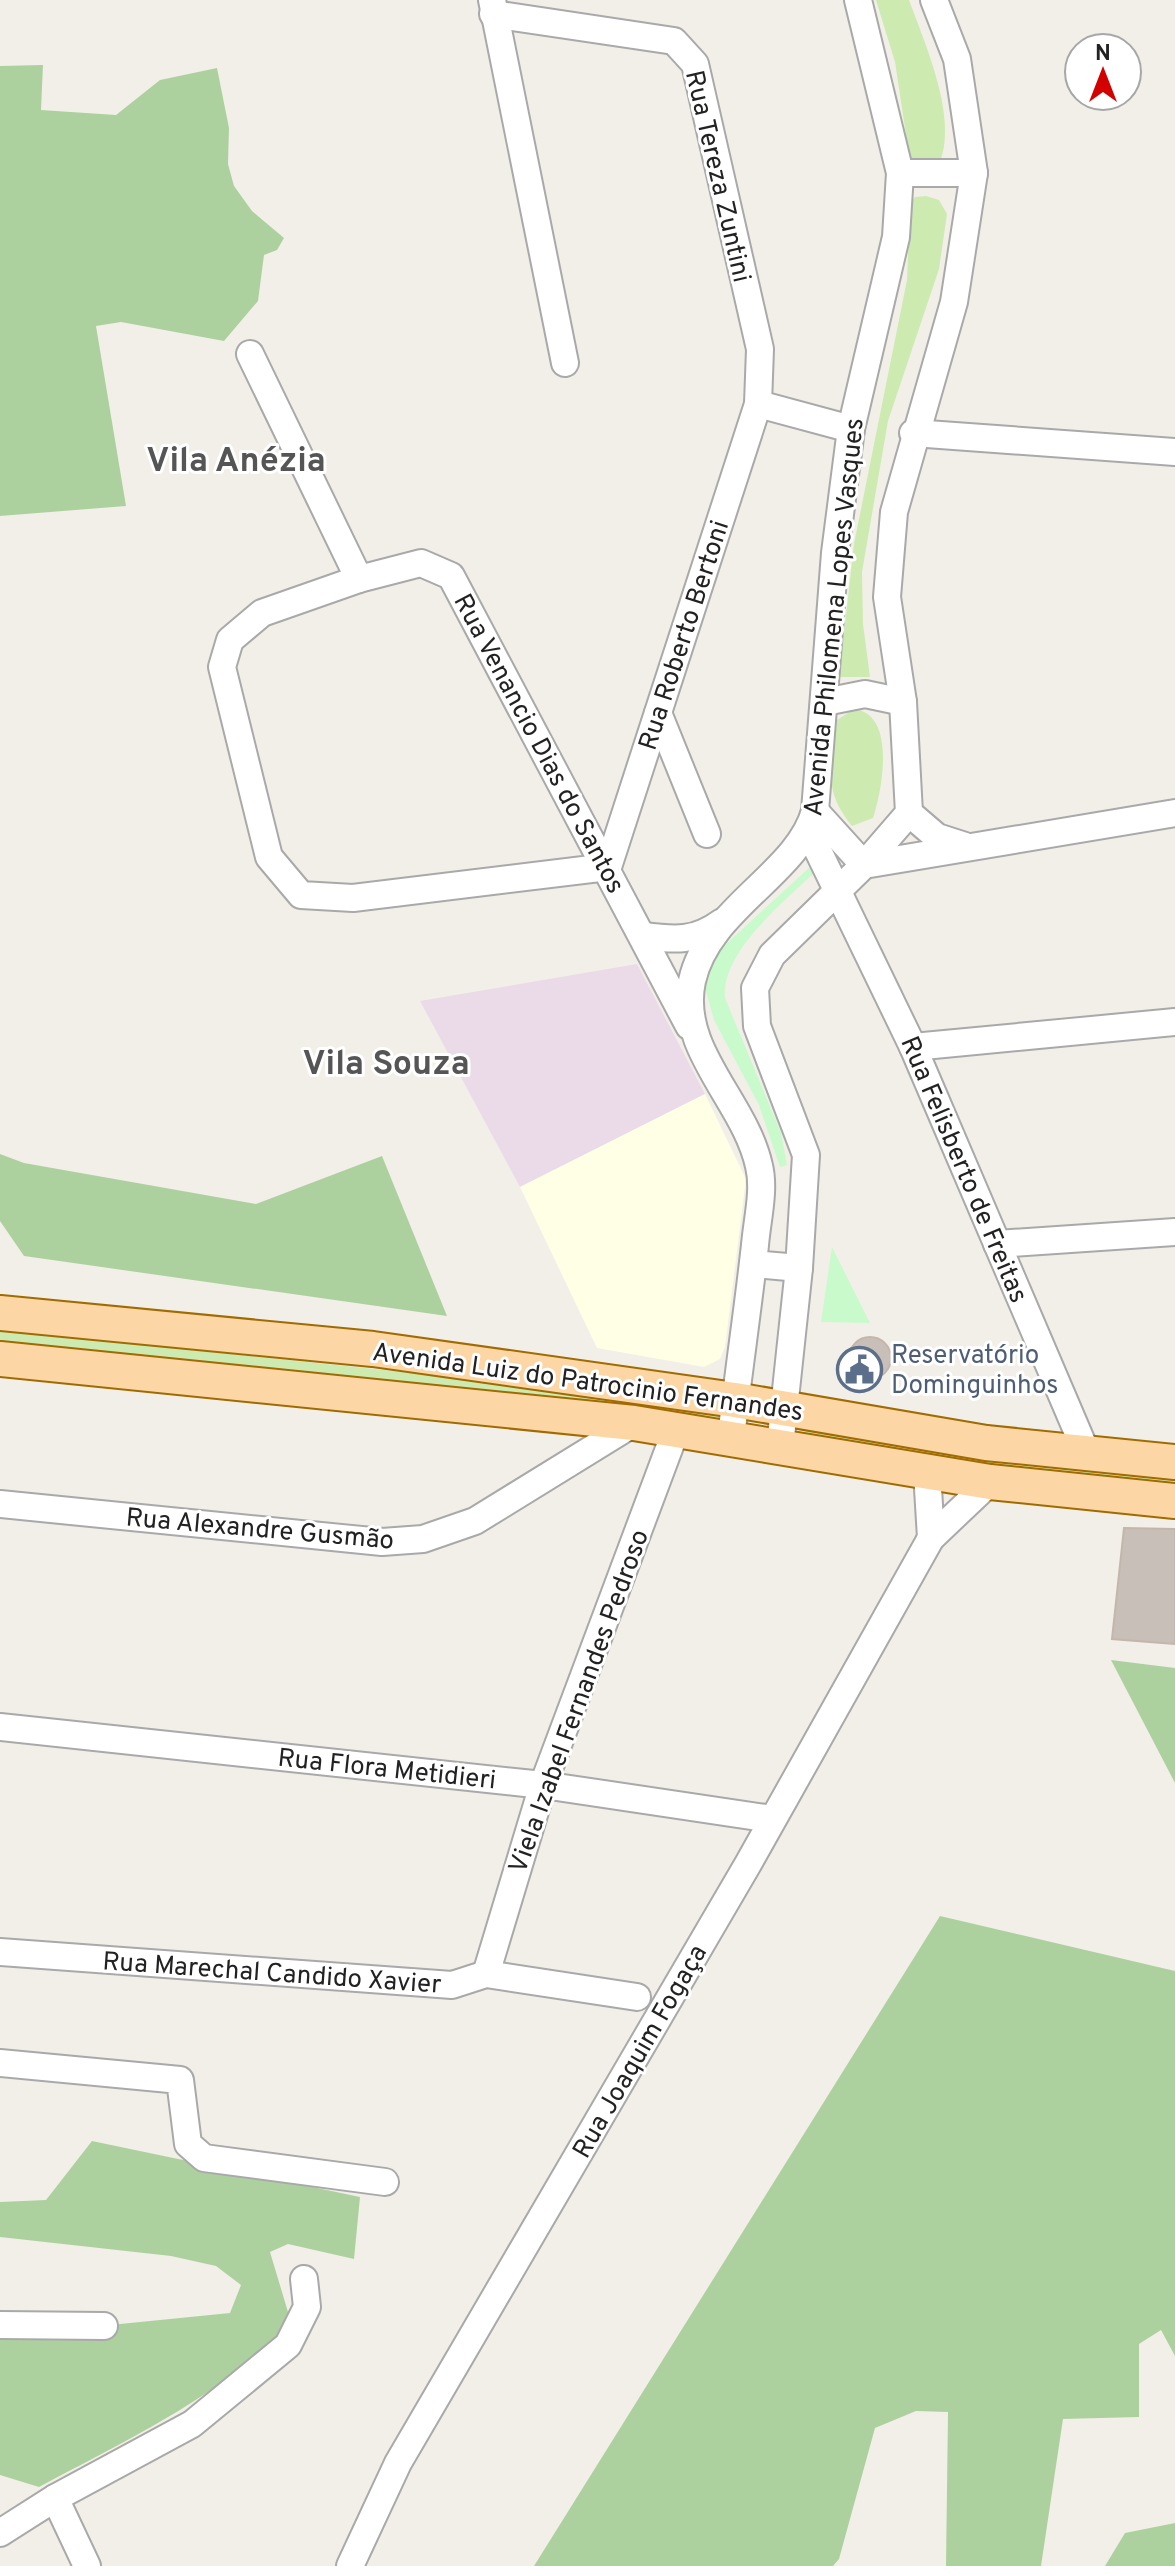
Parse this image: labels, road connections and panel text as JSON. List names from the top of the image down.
{
  "streets": {
    "main road": ["Avenida Luiz do Patrocinio Fernandes"],
    "street": [
      "Rua Tereza Zuntini",
      "Avenida Philomena Lopes Vasques",
      "Rua Roberto Bertoni",
      "Rua Venancio Dias do Santos",
      "Rua Felisberto de Freitas",
      "Rua Alexandre Gusmão",
      "Viela Izabel Fernandes Pedroso",
      "Rua Flora Metidieri",
      "Rua Marechal Candido Xavier",
      "Rua Joaquim Fogaça"
    ]
  },
  "crossings": [
    ["Rua Tereza Zuntini", "Rua Roberto Bertoni"],
    ["Avenida Philomena Lopes Vasques", "Rua Venancio Dias do Santos"],
    ["Avenida Philomena Lopes Vasques", "Rua Felisberto de Freitas"],
    ["Rua Roberto Bertoni", "Rua Venancio Dias do Santos"],
    ["Rua Felisberto de Freitas", "Avenida Luiz do Patrocinio Fernandes"],
    ["Avenida Luiz do Patrocinio Fernandes", "Rua Alexandre Gusmão"],
    ["Avenida Luiz do Patrocinio Fernandes", "Viela Izabel Fernandes Pedroso"],
    ["Avenida Luiz do Patrocinio Fernandes", "Rua Joaquim Fogaça"],
    ["Viela Izabel Fernandes Pedroso", "Rua Flora Metidieri"],
    ["Viela Izabel Fernandes Pedroso", "Rua Marechal Candido Xavier"],
    ["Rua Flora Metidieri", "Rua Joaquim Fogaça"]
  ],
  "districts": ["Vila Anézia", "Vila Souza"],
  "places": {
    "public building": ["Reservatório Dominguinhos"]
  },
  "north": "top"
}
